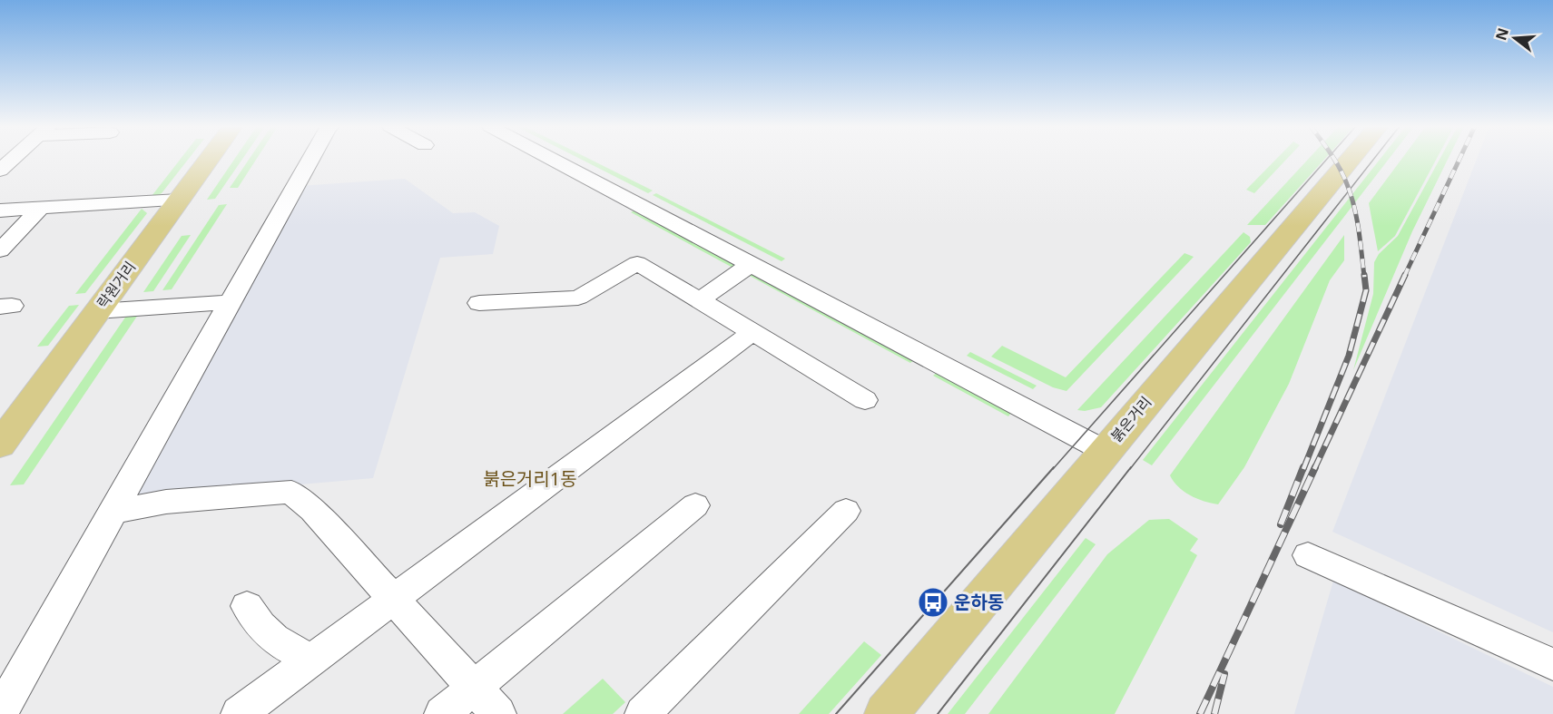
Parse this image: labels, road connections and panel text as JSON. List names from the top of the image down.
{
  "streets": {
    "main road": ["락원거리", "붉은거리"]
  },
  "districts": ["붉은거리1동"],
  "places": {
    "bus stop": ["운하동"]
  },
  "north": "left"
}
